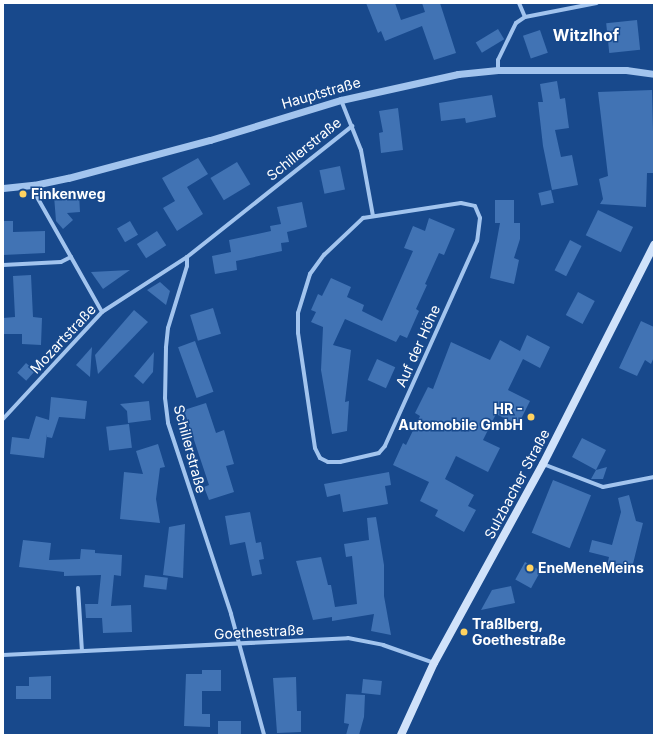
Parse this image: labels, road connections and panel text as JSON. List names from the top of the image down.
{
  "streets": {
    "main road": ["Sulzbacher Straße"],
    "street": [
      "Hauptstraße",
      "Schillerstraße",
      "Mozartstraße",
      "Auf der Höhe",
      "Goethestraße"
    ]
  },
  "crossings": [
    ["Hauptstraße", "Schillerstraße"],
    ["Schillerstraße", "Mozartstraße"],
    ["Schillerstraße", "Goethestraße"],
    ["Sulzbacher Straße", "Goethestraße"]
  ],
  "districts": ["Witzlhof"],
  "places": [
    "Finkenweg",
    "HR - Automobile GmbH",
    "EneMeneMeins",
    "Traßlberg, Goethestraße"
  ]
}
